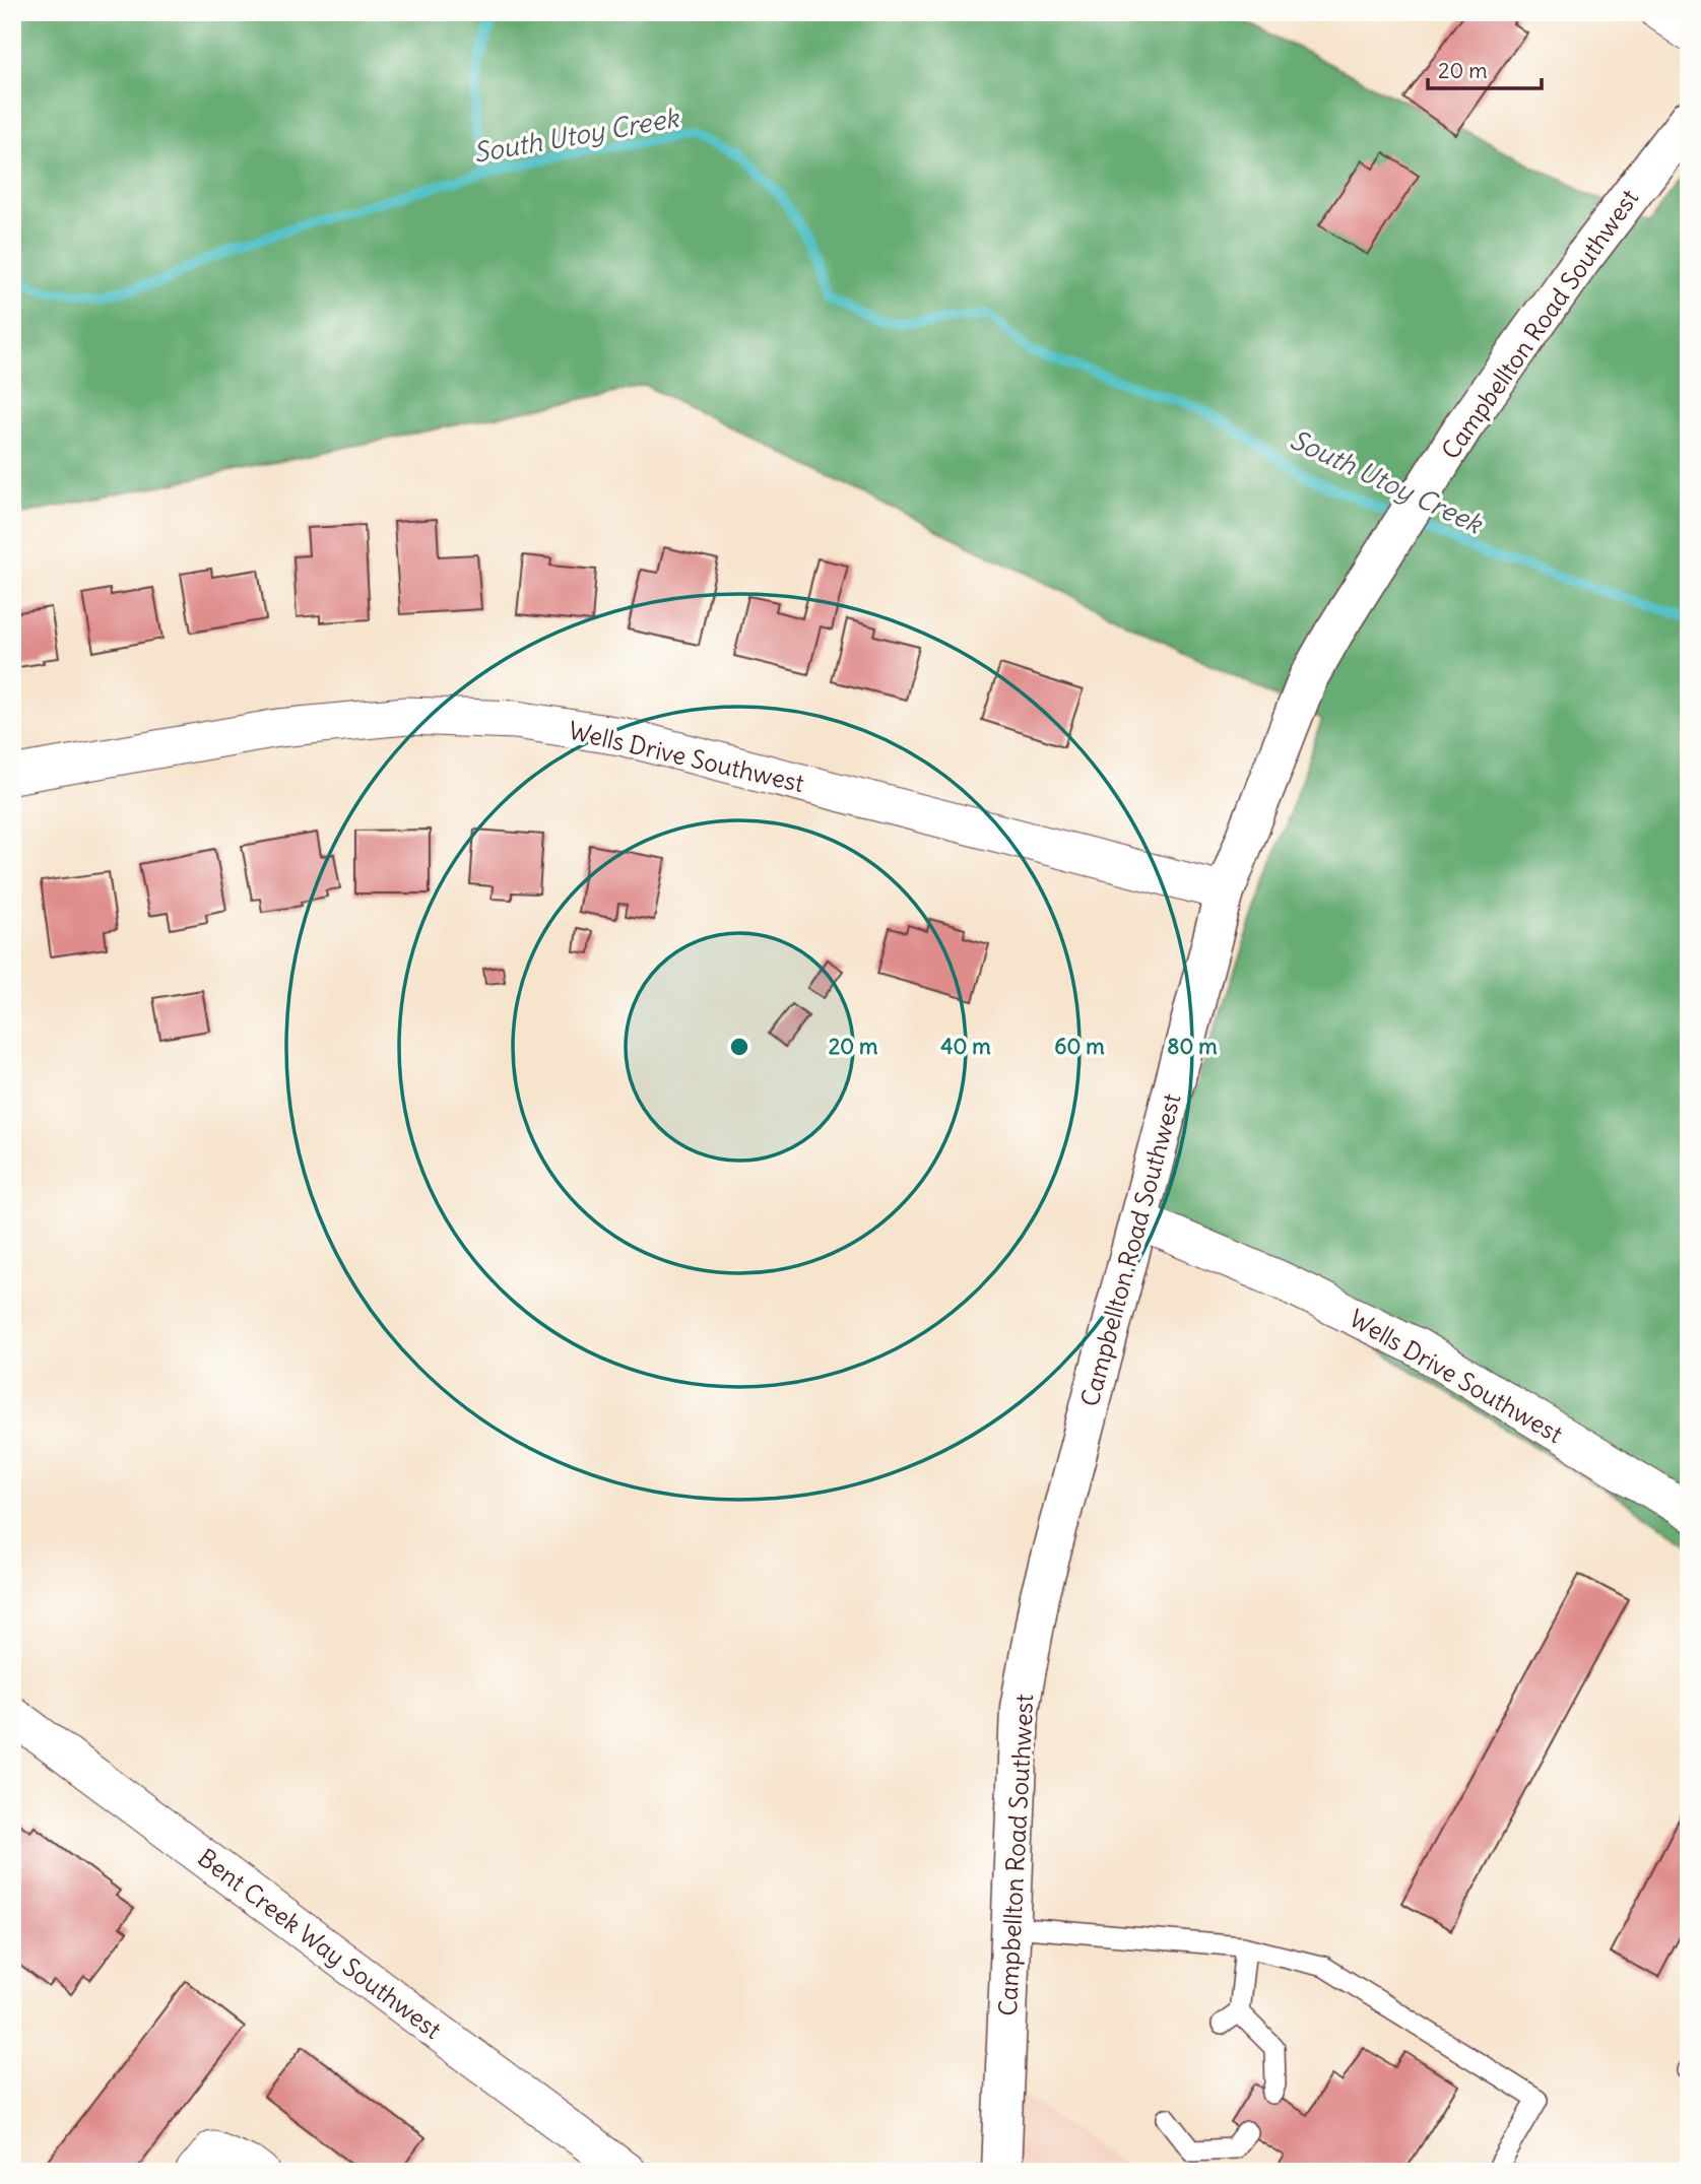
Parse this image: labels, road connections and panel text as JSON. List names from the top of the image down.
{
  "streets": {
    "main road": ["Campbellton Road Southwest"],
    "street": ["Wells Drive Southwest", "Bent Creek Way Southwest"]
  },
  "crossings": [
    ["Campbellton Road Southwest", "Wells Drive Southwest"]
  ],
  "water": ["South Utoy Creek"],
  "scale_bar": "20 m",
  "rings": [
    "20 m",
    "40 m",
    "60 m",
    "80 m"
  ]
}
